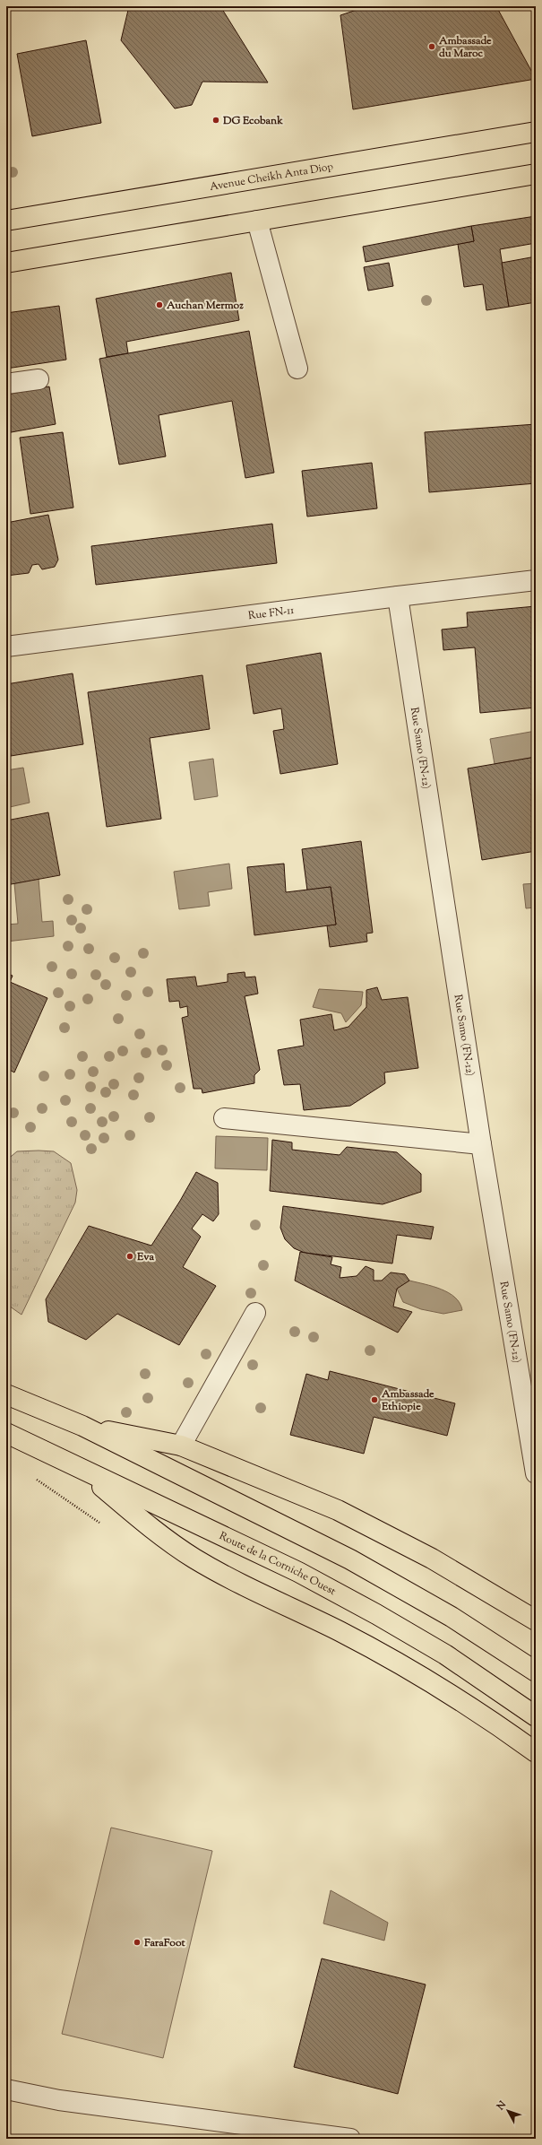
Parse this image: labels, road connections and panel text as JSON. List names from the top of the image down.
{
  "streets": {
    "main road": ["Avenue Cheikh Anta Diop", "Route de la Corniche Ouest"],
    "street": ["Rue FN-11", "Rue Samo (FN-12)"]
  },
  "crossings": [
    ["Rue FN-11", "Rue Samo (FN-12)"]
  ],
  "places": [
    "Ambassade du Maroc",
    "DG Ecobank",
    "Auchan Mermoz",
    "Eva",
    "Ambassade Ethiopie",
    "FaraFoot"
  ],
  "north": "top left"
}
